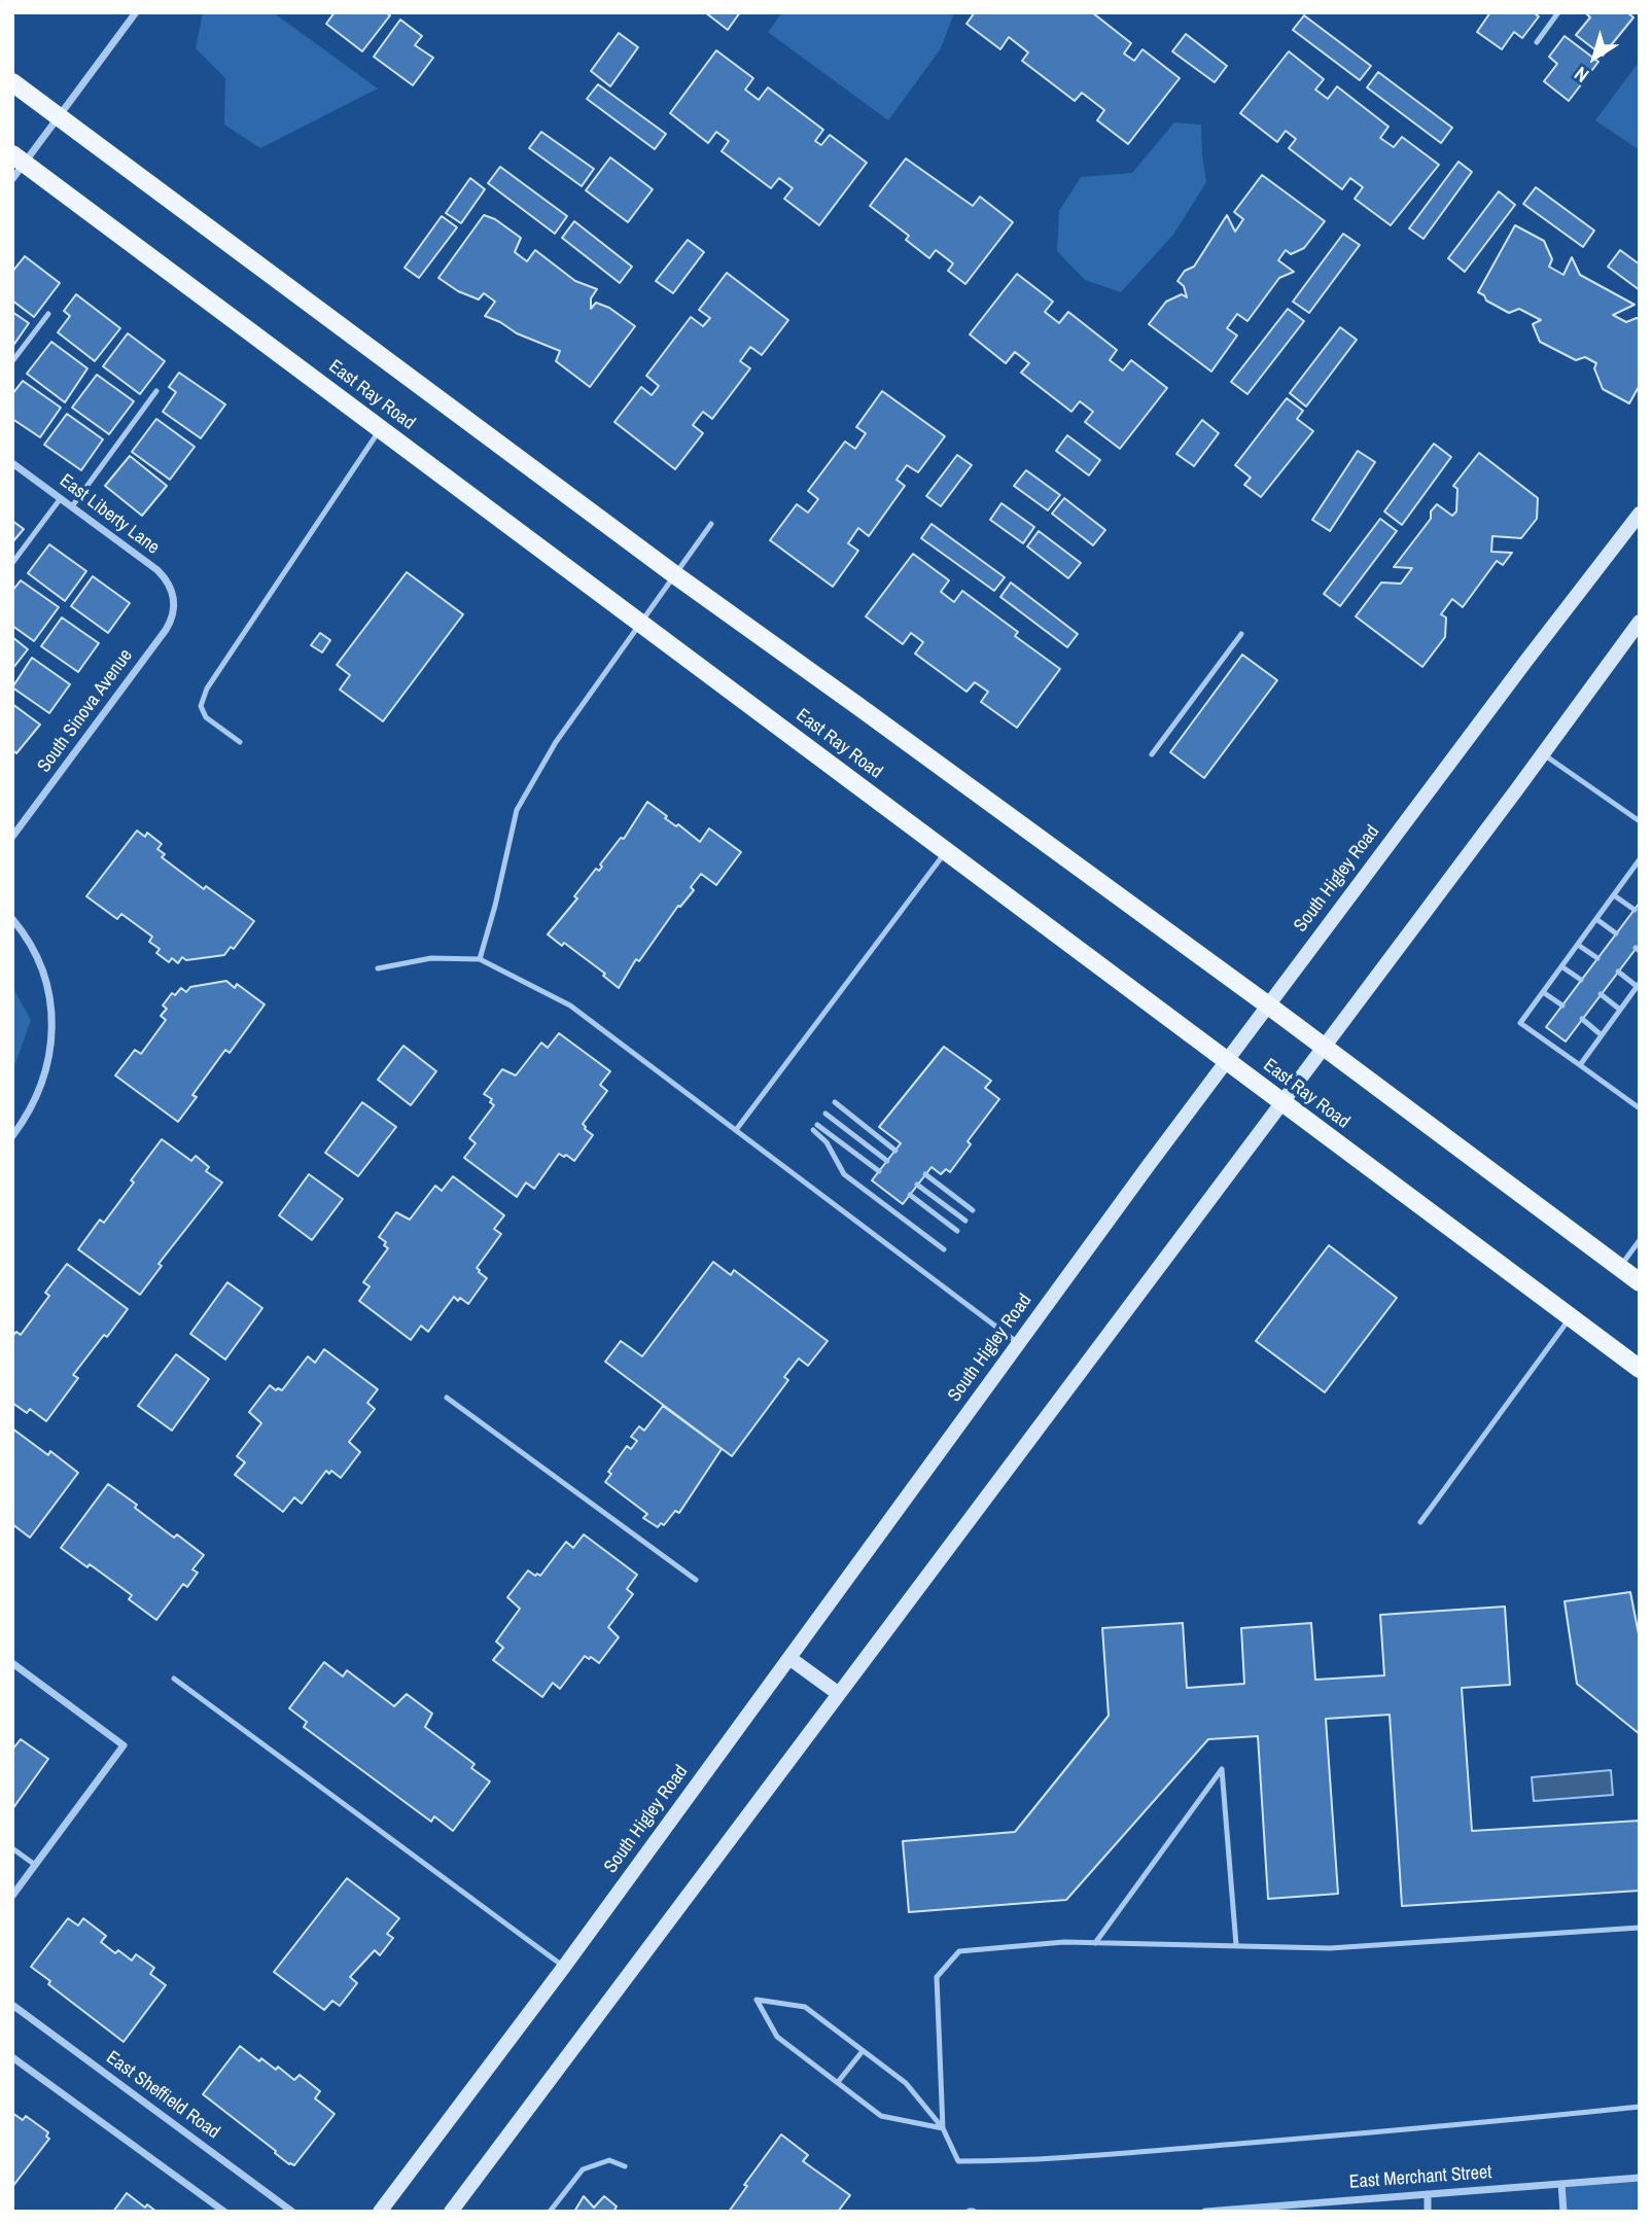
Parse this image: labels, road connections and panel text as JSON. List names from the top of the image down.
{
  "streets": {
    "main road": ["East Ray Road", "South Higley Road"],
    "street": [
      "East Liberty Lane",
      "South Sinova Avenue",
      "East Sheffield Road",
      "East Merchant Street"
    ]
  },
  "crossings": [
    ["East Ray Road", "South Higley Road"],
    ["East Liberty Lane", "South Sinova Avenue"]
  ],
  "north": "bottom left"
}
